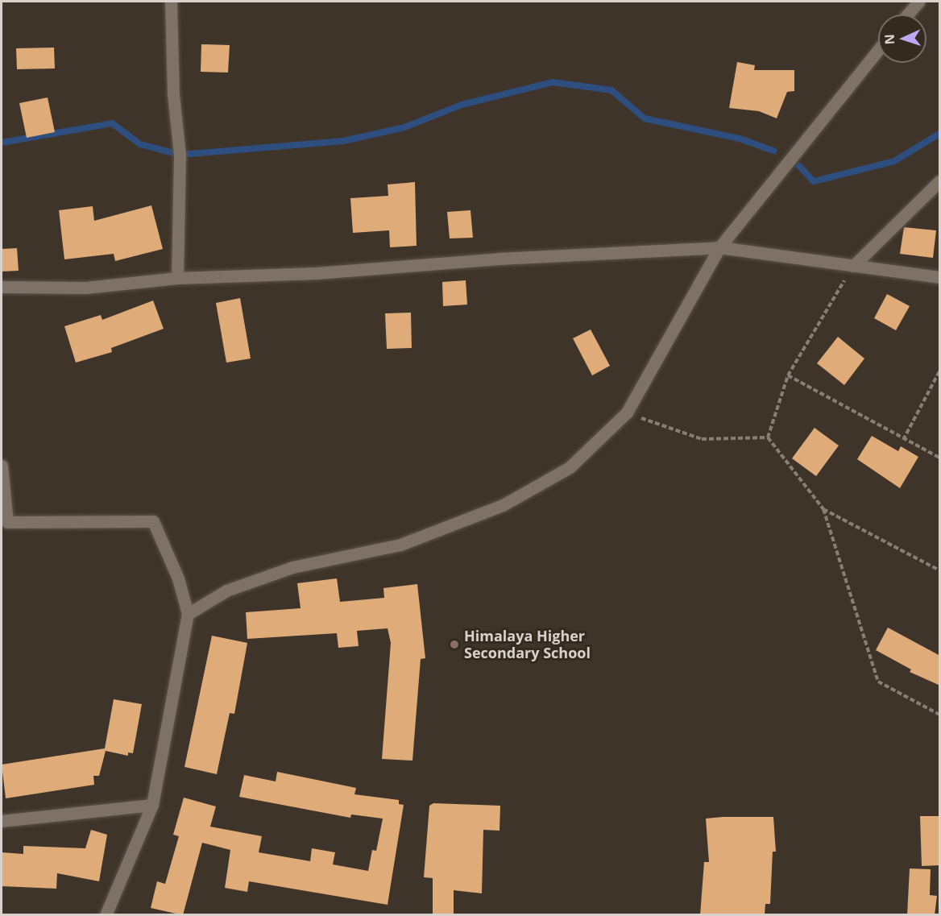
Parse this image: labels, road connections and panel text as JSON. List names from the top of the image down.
{
  "places": ["Himalaya Higher Secondary School"],
  "north": "left"
}
